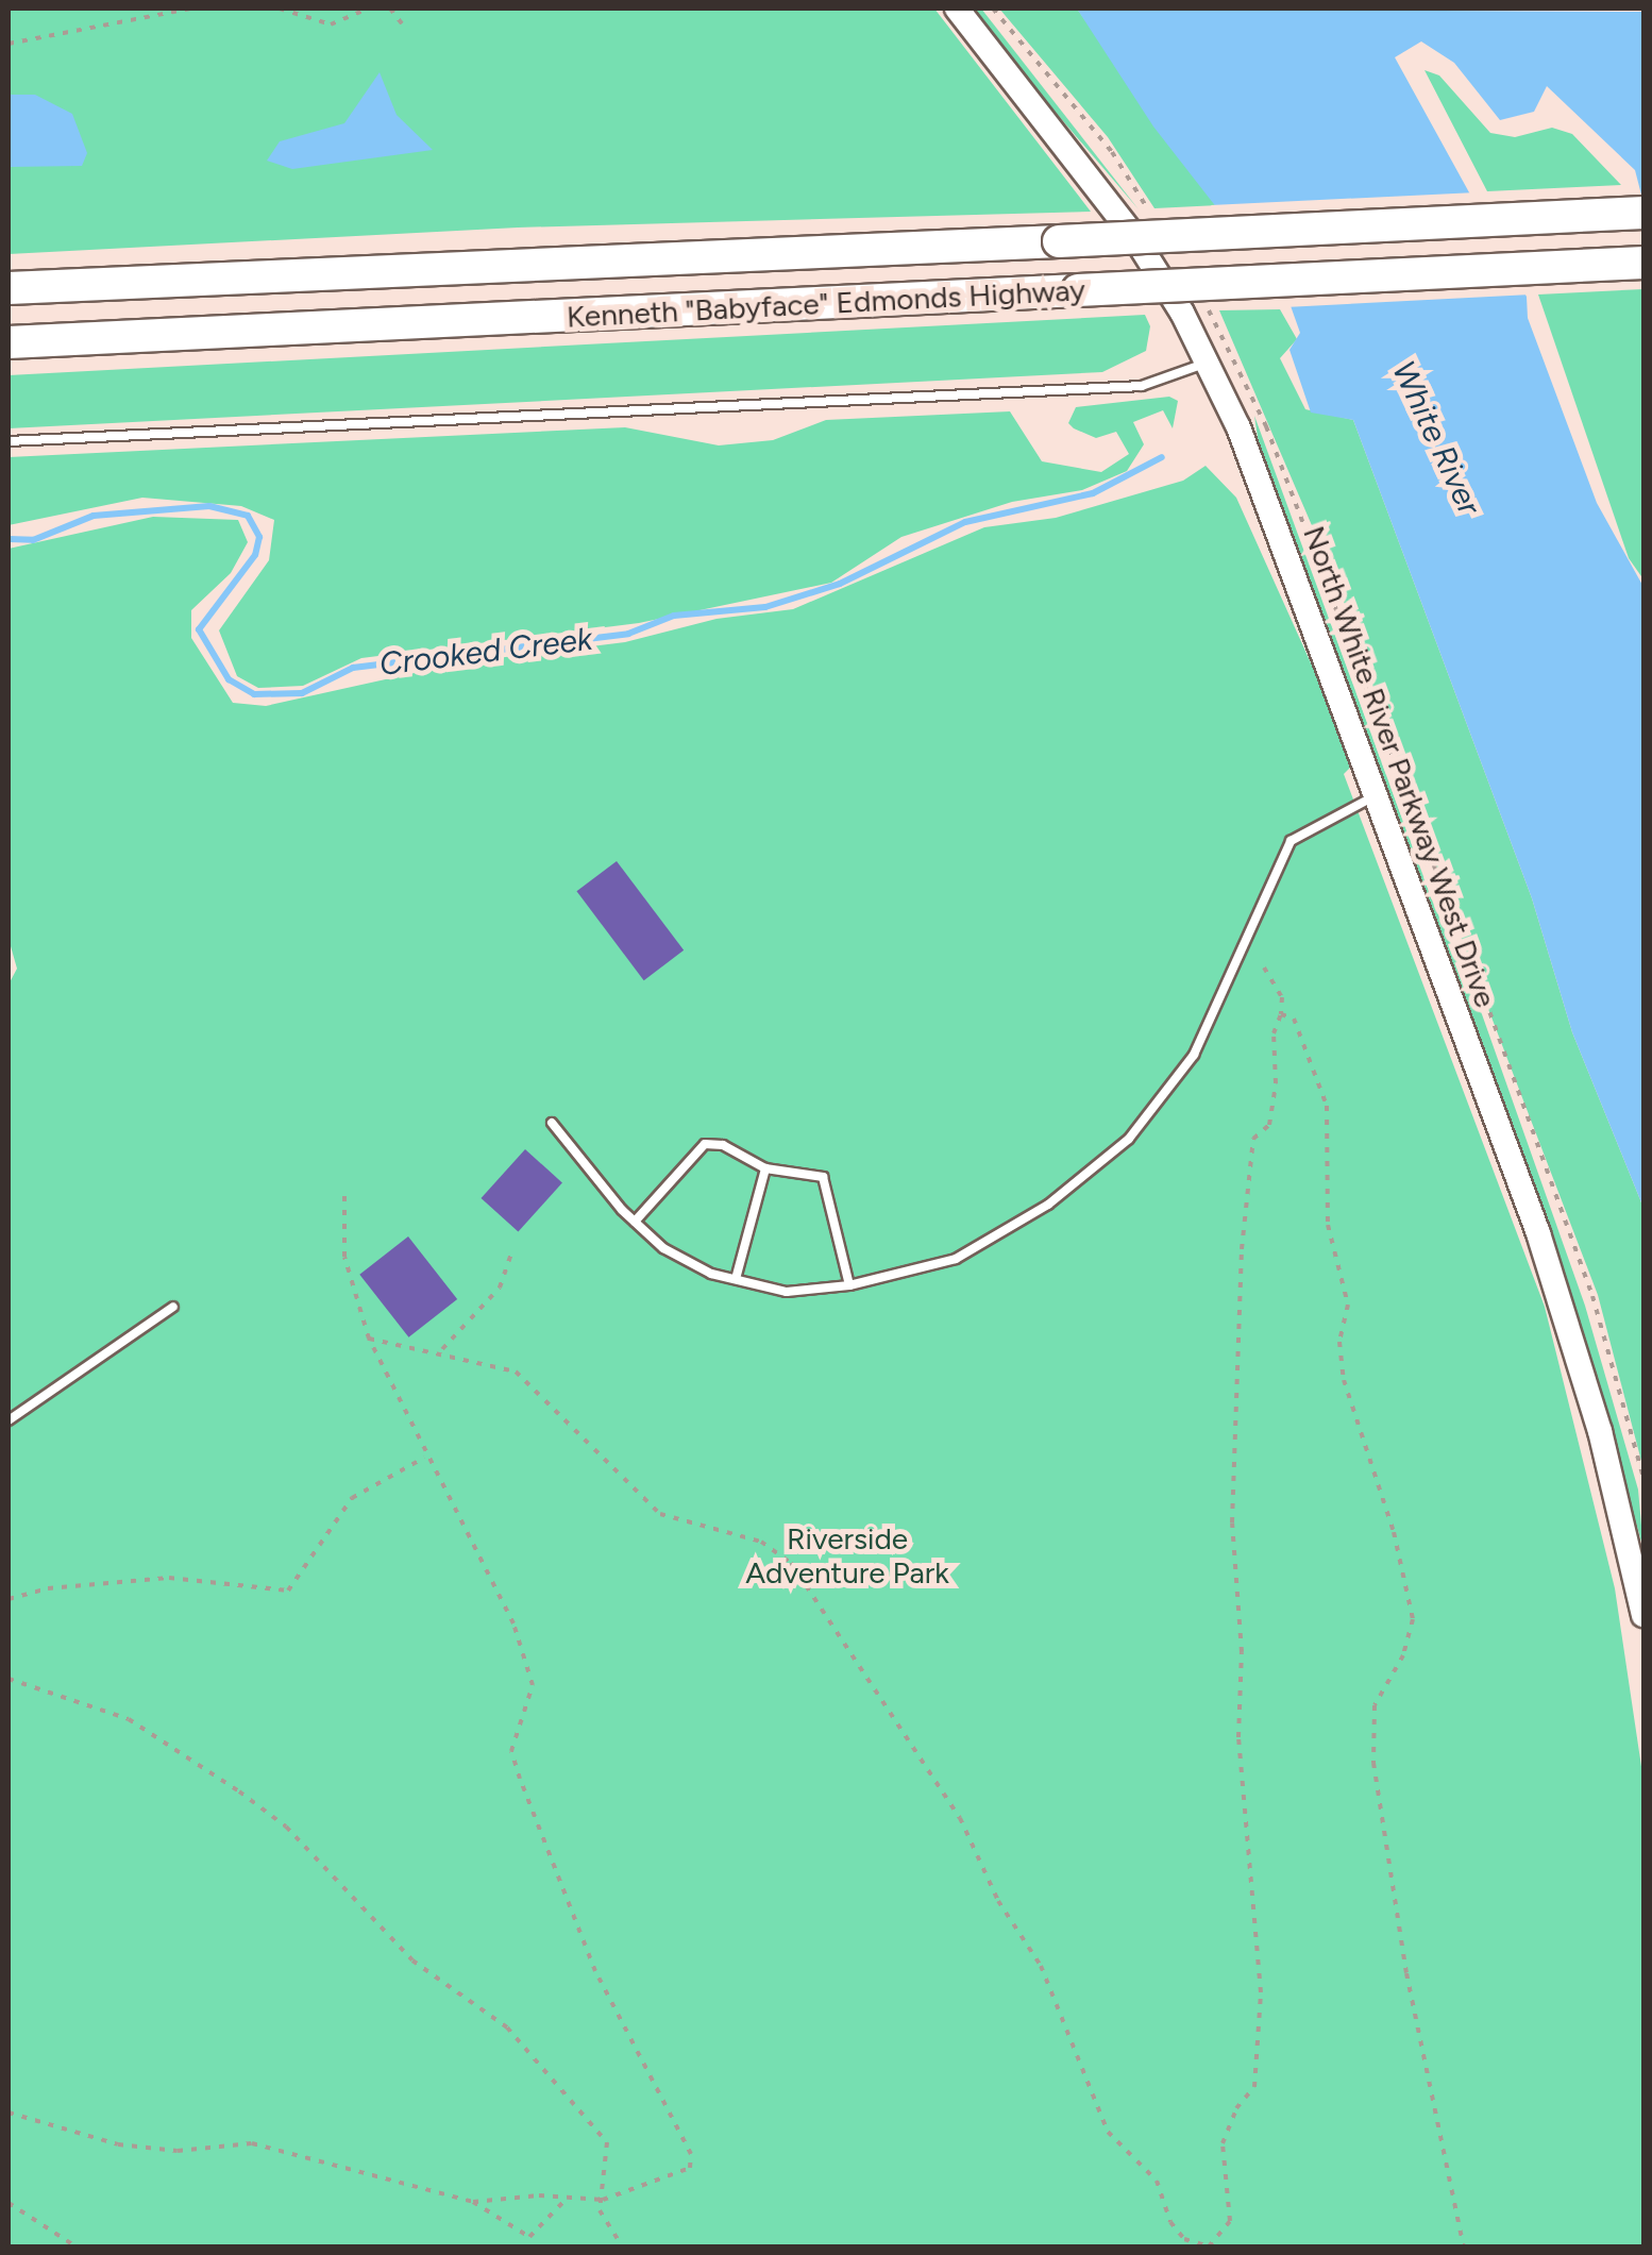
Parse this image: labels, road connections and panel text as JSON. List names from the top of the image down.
{
  "streets": {
    "highway": ["Kenneth \"Babyface\" Edmonds Highway"],
    "street": ["North White River Parkway West Drive"]
  },
  "water": ["White River", "Crooked Creek"],
  "parks": ["Riverside Adventure Park"]
}
